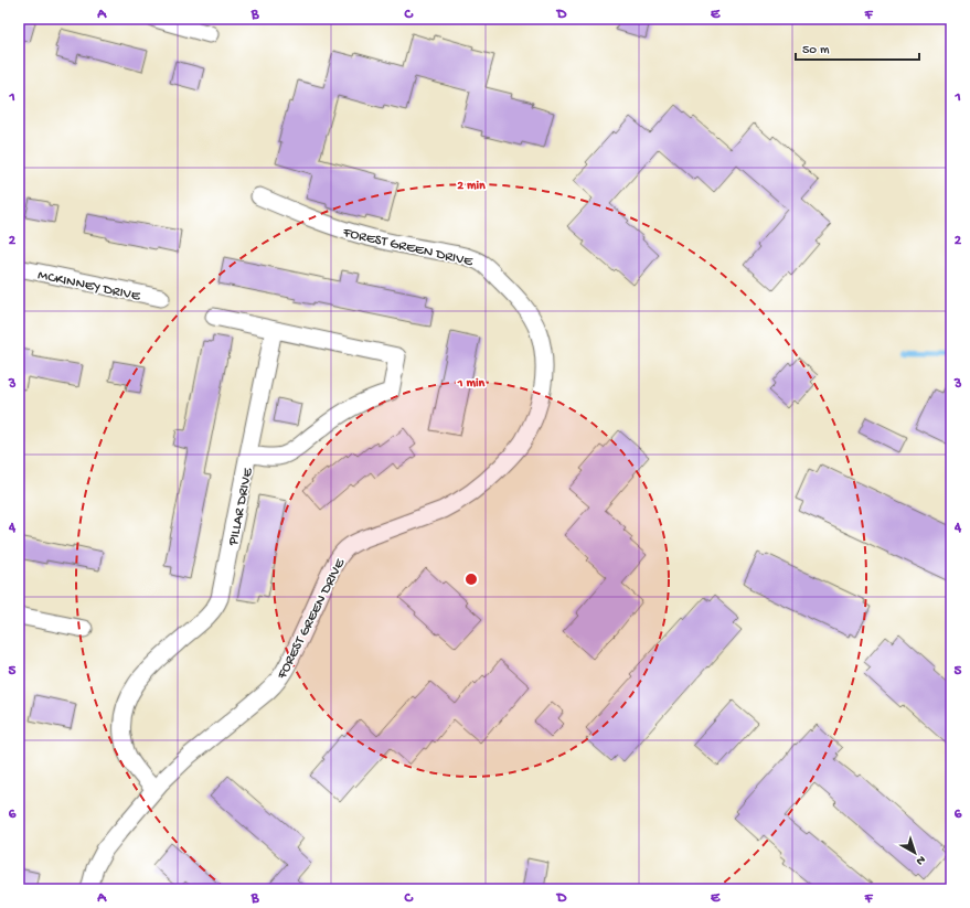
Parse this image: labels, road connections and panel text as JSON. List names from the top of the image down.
{
  "streets": {
    "street": ["FOREST GREEN DRIVE", "MCKINNEY DRIVE", "PILLAR DRIVE"]
  },
  "crossings": [
    ["FOREST GREEN DRIVE", "PILLAR DRIVE"]
  ],
  "scale_bar": "50 m",
  "north": "bottom right",
  "grid": {
    "columns": [
      "A",
      "B",
      "C",
      "D",
      "E",
      "F"
    ],
    "rows": [
      "1",
      "2",
      "3",
      "4",
      "5",
      "6"
    ]
  },
  "rings": ["2 min", "1 min"]
}
